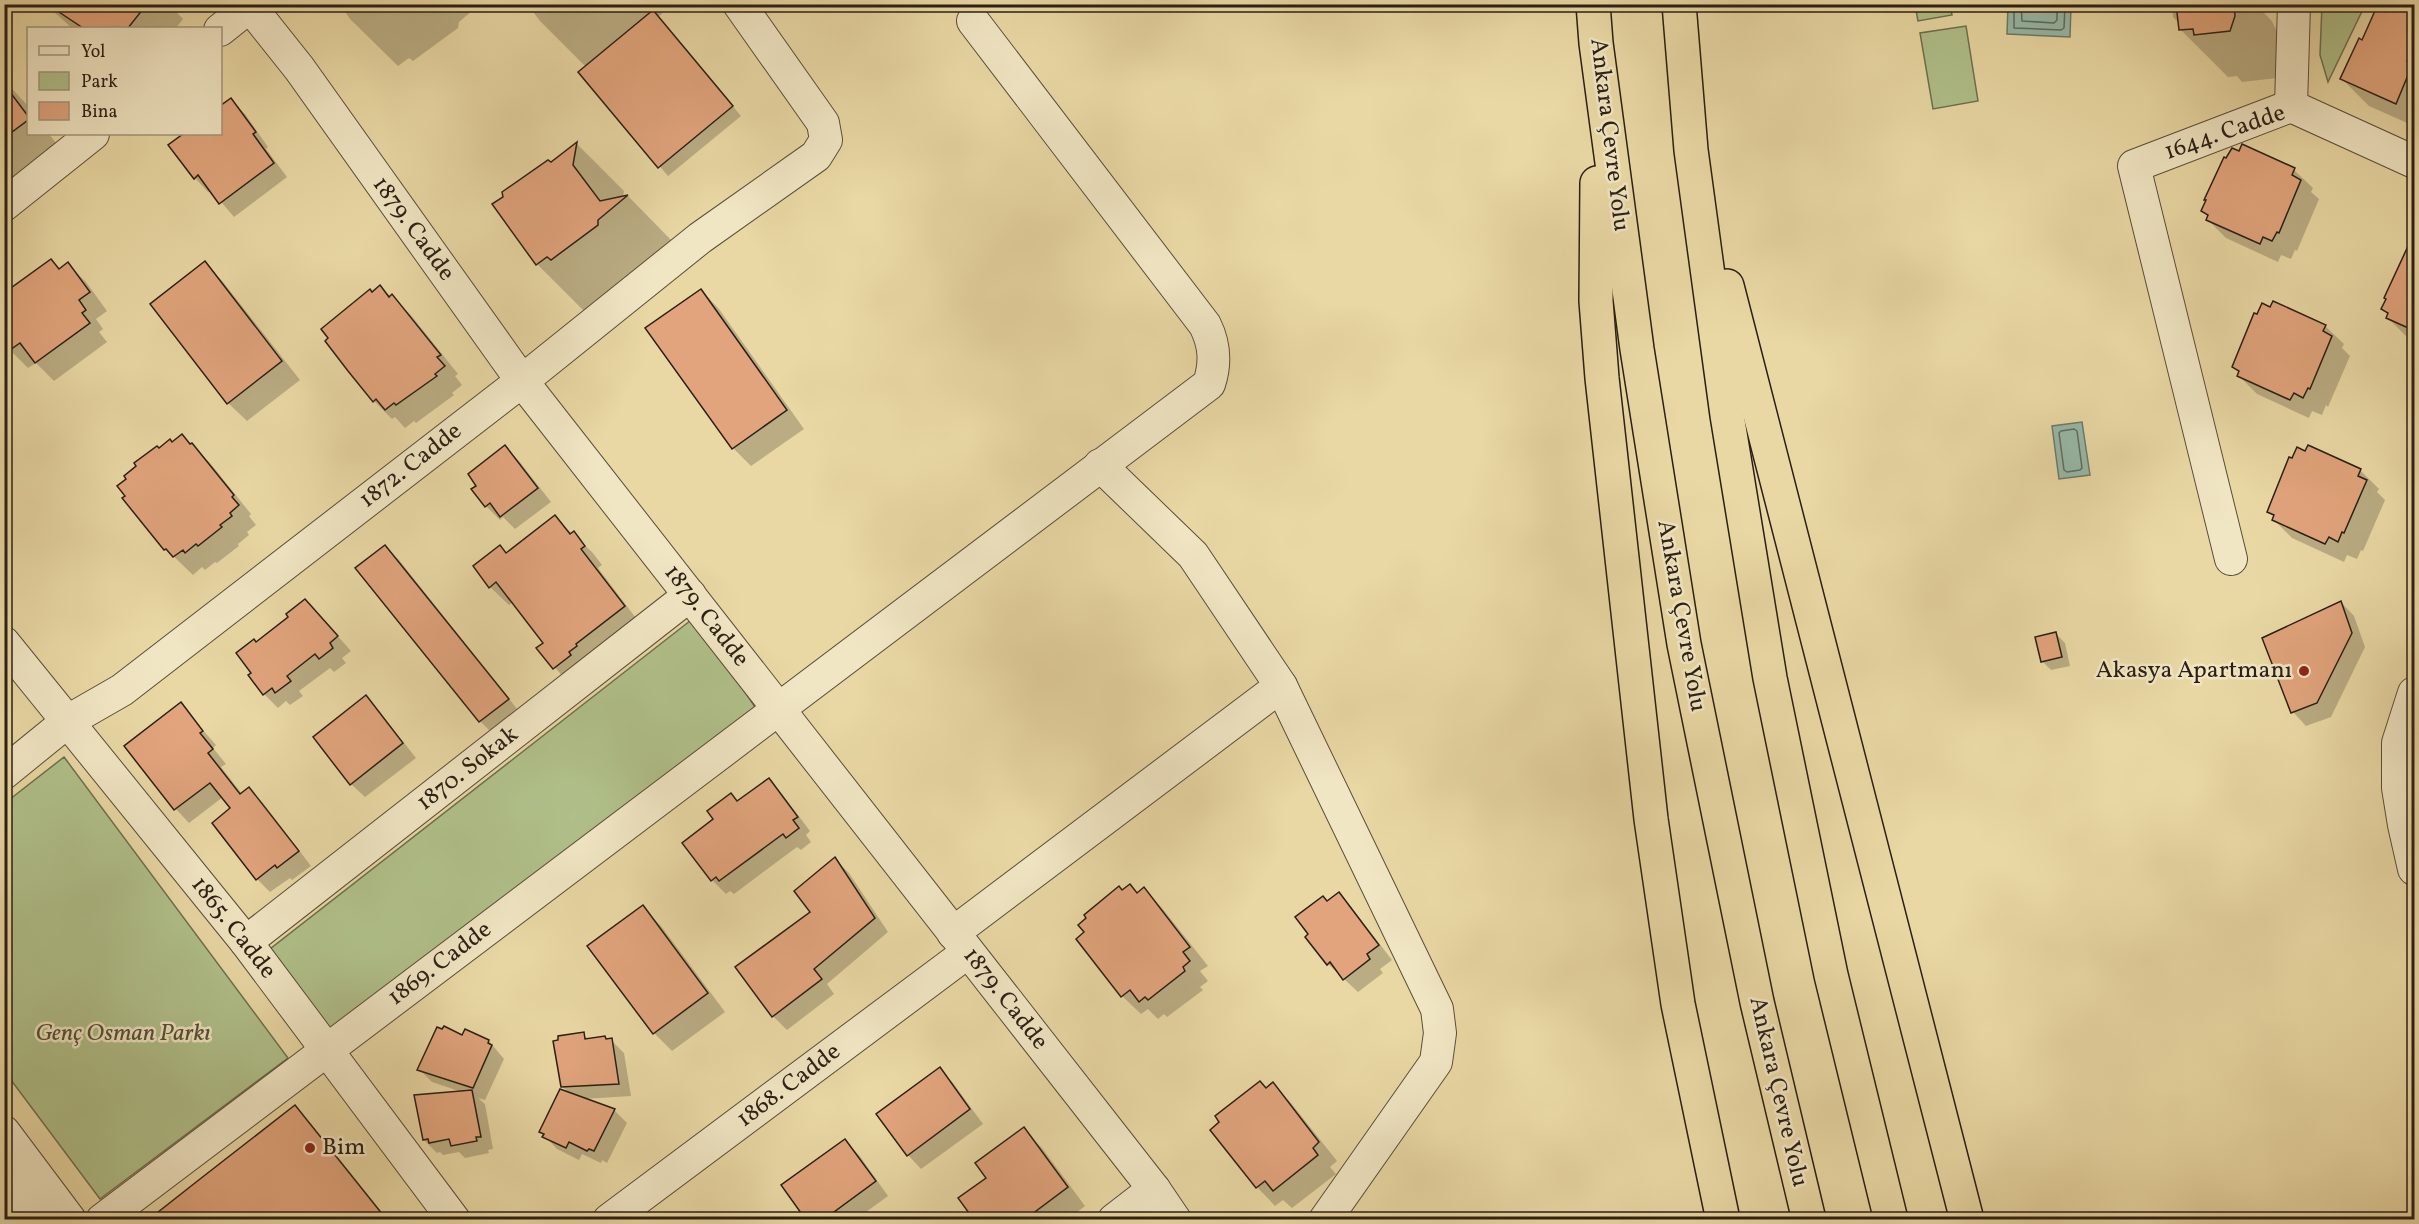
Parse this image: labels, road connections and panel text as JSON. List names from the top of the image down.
{
  "streets": {
    "highway": ["Ankara Çevre Yolu"],
    "street": [
      "1644. Cadde",
      "1879. Cadde",
      "1872. Cadde",
      "1870. Sokak",
      "1865. Cadde",
      "1869. Cadde",
      "1868. Cadde"
    ]
  },
  "crossings": [
    ["1879. Cadde", "1872. Cadde"],
    ["1879. Cadde", "1870. Sokak"],
    ["1879. Cadde", "1869. Cadde"],
    ["1879. Cadde", "1868. Cadde"],
    ["1872. Cadde", "1865. Cadde"],
    ["1870. Sokak", "1865. Cadde"],
    ["1865. Cadde", "1869. Cadde"]
  ],
  "parks": ["Genç Osman Parkı"],
  "places": ["Akasya Apartmanı", "Bim"],
  "legend": ["Yol", "Park", "Bina"]
}
